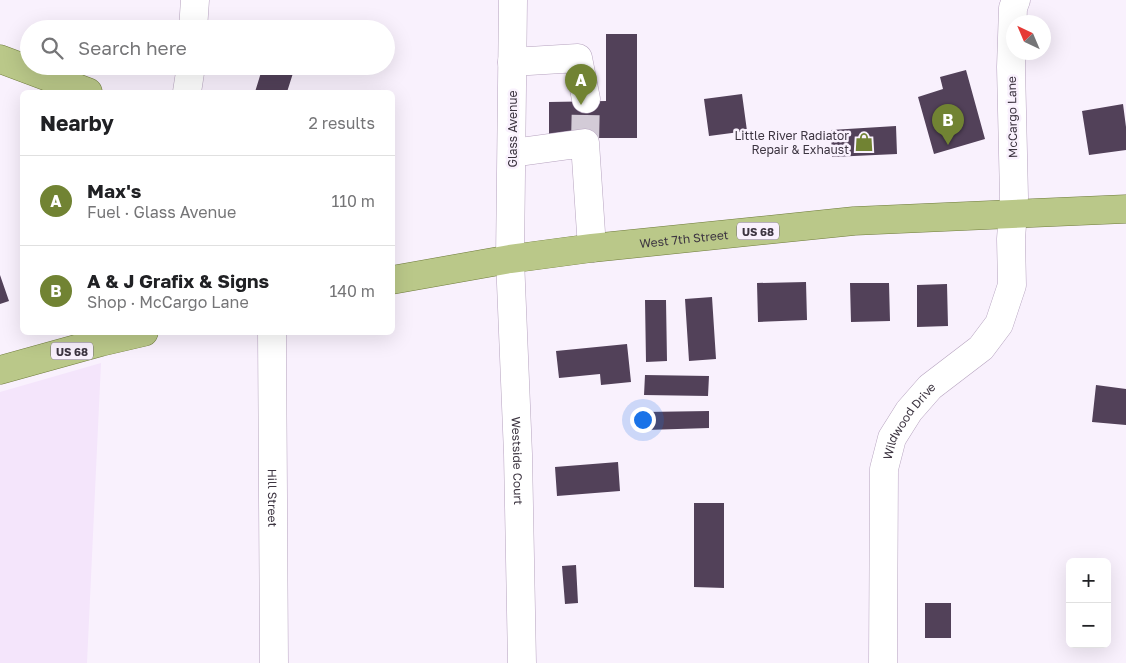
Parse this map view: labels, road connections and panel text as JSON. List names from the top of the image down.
{
  "streets": {
    "main road": ["US 68", "West 7th Street"],
    "street": [
      "McCargo Lane",
      "Glass Avenue",
      "Wildwood Drive",
      "Westside Court",
      "Hill Street"
    ]
  },
  "crossings": [
    ["McCargo Lane", "West 7th Street"],
    ["McCargo Lane", "Wildwood Drive"],
    ["Glass Avenue", "West 7th Street"],
    ["Glass Avenue", "Westside Court"],
    ["West 7th Street", "Wildwood Drive"],
    ["West 7th Street", "Westside Court"]
  ],
  "places": {
    "shop": ["Little River Radiator Repair & Exhaust"]
  },
  "north": "top left",
  "page": {
    "search": "Search here",
    "pins": ["A", "B"],
    "heading": ["Nearby", "2 results"],
    "list": [
      {
        "mark": "A",
        "name": "Max's",
        "note": "Fuel · Glass Avenue",
        "value": "110 m"
      },
      {
        "mark": "B",
        "name": "A & J Grafix & Signs",
        "note": "Shop · McCargo Lane",
        "value": "140 m"
      }
    ],
    "map_buttons": ["+", "−"]
  }
}
